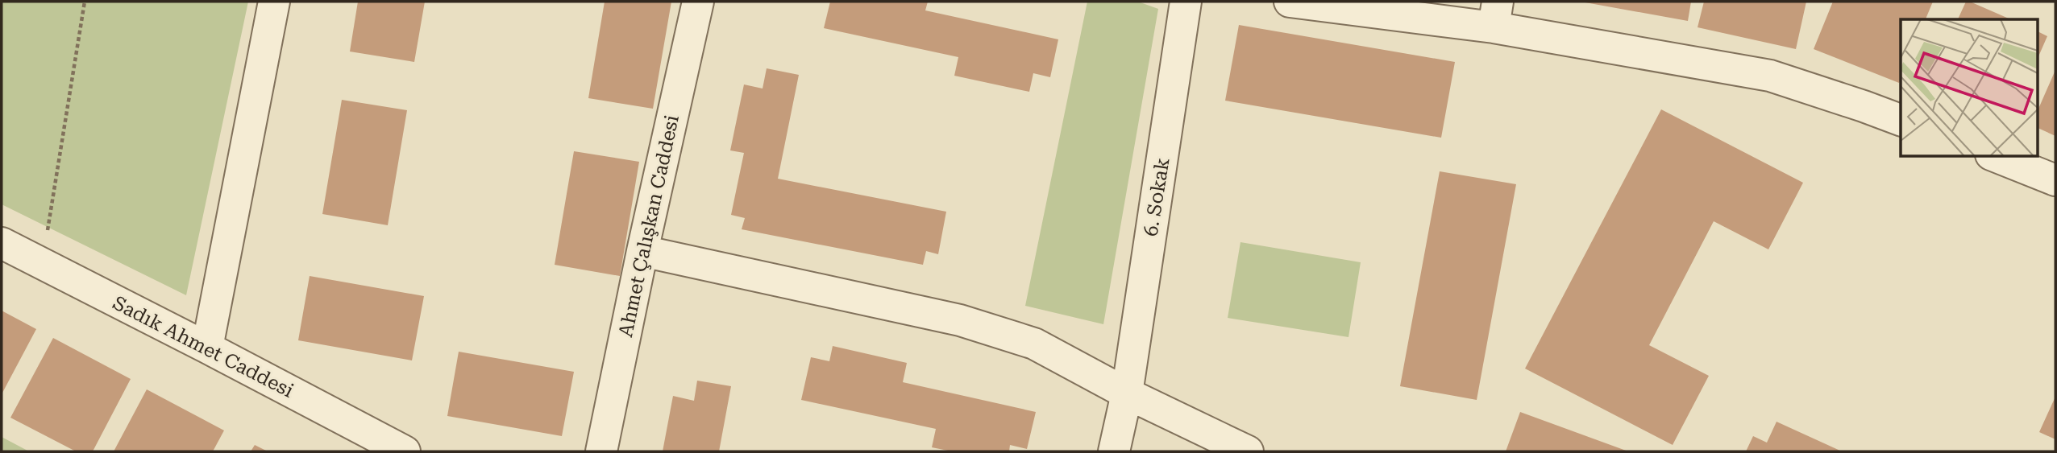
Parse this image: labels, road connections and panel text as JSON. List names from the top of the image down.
{
  "streets": {
    "street": ["6. Sokak", "Ahmet Çalışkan Caddesi", "Sadık Ahmet Caddesi"]
  }
}
